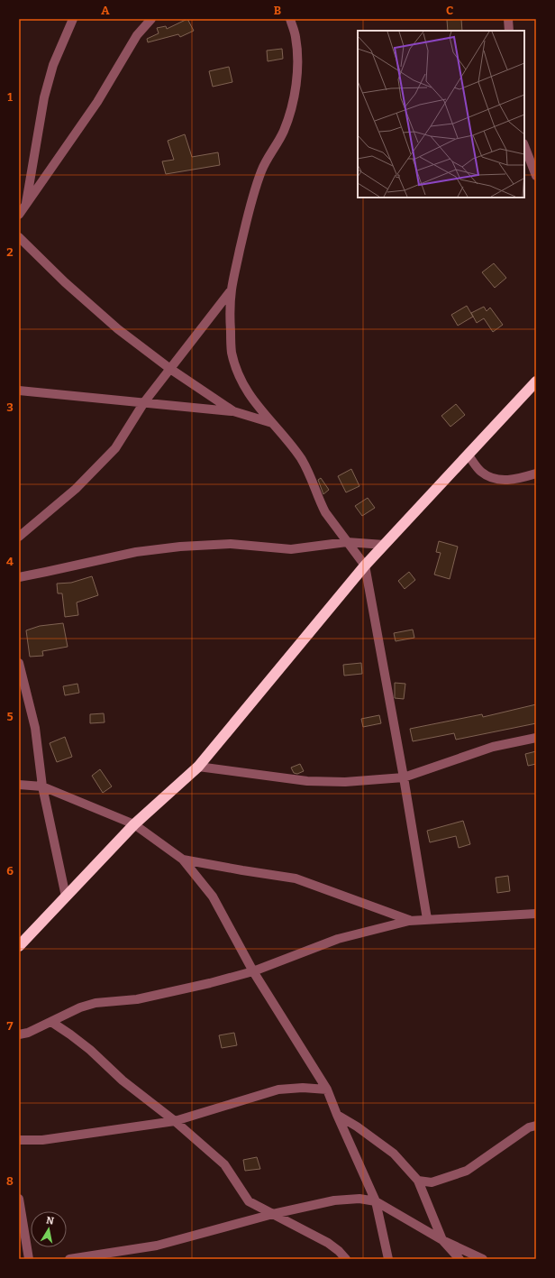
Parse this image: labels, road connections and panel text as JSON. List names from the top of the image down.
{
  "north": "top",
  "grid": {
    "columns": ["A", "B", "C"],
    "rows": [
      "1",
      "2",
      "3",
      "4",
      "5",
      "6",
      "7",
      "8"
    ]
  }
}
